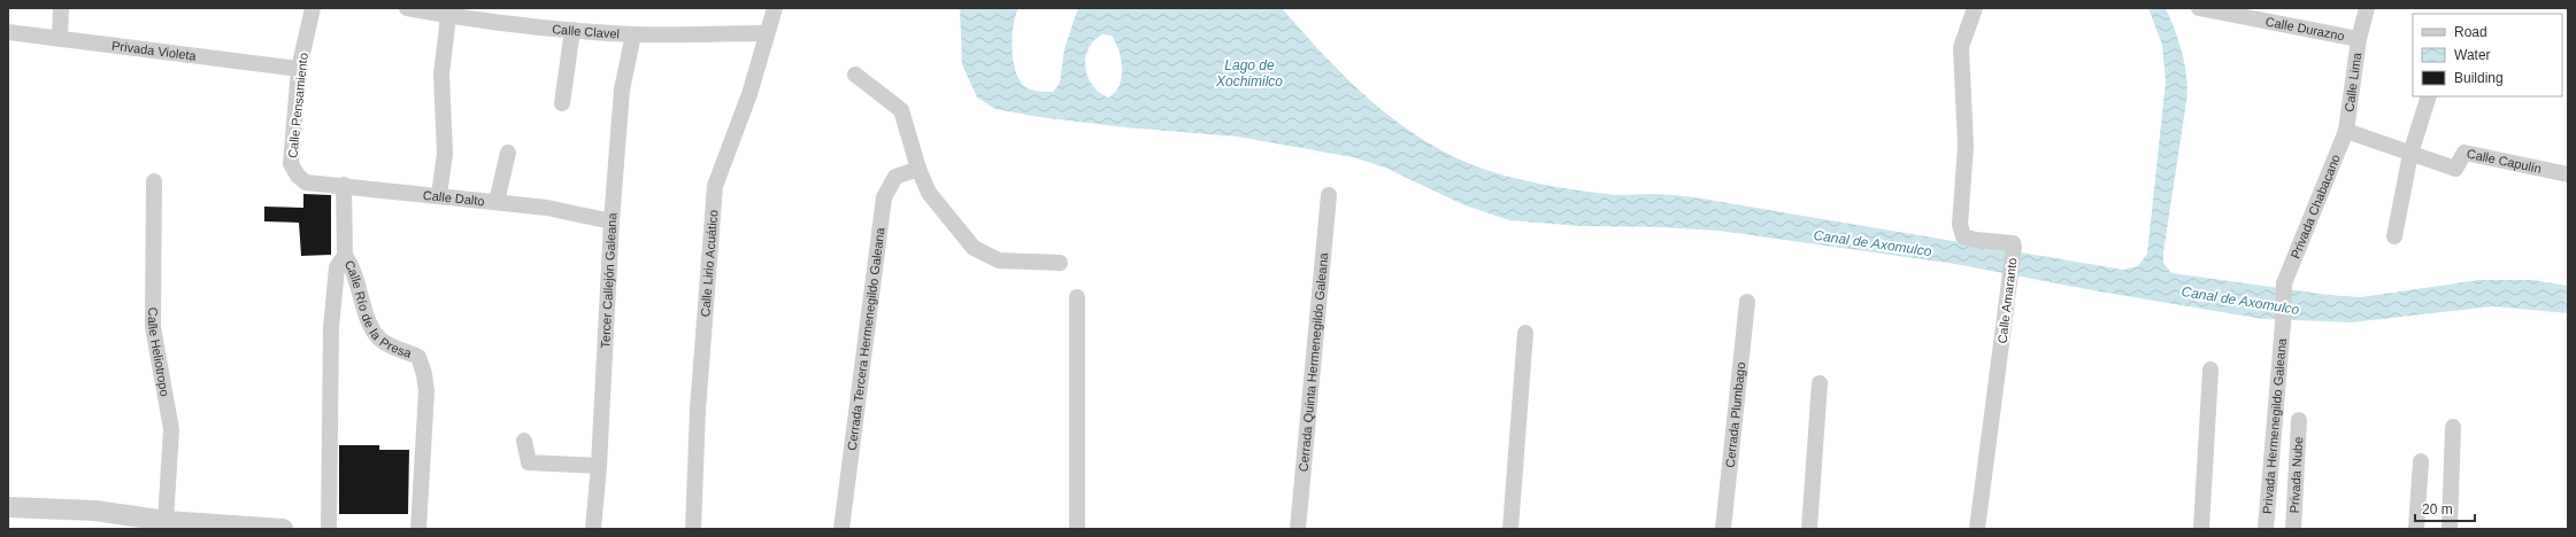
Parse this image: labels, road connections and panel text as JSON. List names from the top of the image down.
{
  "streets": {
    "street": [
      "Calle Durazno",
      "Calle Clavel",
      "Privada Violeta",
      "Calle Lima",
      "Calle Pensamiento",
      "Calle Capulín",
      "Calle Dalto",
      "Privada Chabacano",
      "Calle Lirio Acuático",
      "Tercer Callejón Galeana",
      "Calle Amaranto",
      "Calle Río de la Presa",
      "Cerrada Tercera Hermenegildo Galeana",
      "Calle Heliotropo",
      "Cerrada Quinta Hermenegildo Galeana",
      "Cerrada Plumbago",
      "Privada Hermenegildo Galeana",
      "Privada Nube"
    ]
  },
  "crossings": [
    ["Calle Durazno", "Calle Lima"],
    ["Calle Clavel", "Calle Lirio Acuático"],
    ["Calle Clavel", "Tercer Callejón Galeana"],
    ["Privada Violeta", "Calle Pensamiento"],
    ["Calle Lima", "Calle Capulín"],
    ["Calle Lima", "Privada Chabacano"],
    ["Calle Pensamiento", "Calle Dalto"],
    ["Calle Capulín", "Privada Chabacano"],
    ["Calle Dalto", "Tercer Callejón Galeana"],
    ["Privada Chabacano", "Privada Hermenegildo Galeana"]
  ],
  "water": ["Lago de Xochimilco", "Canal de Axomulco"],
  "legend": ["Road", "Water", "Building"],
  "scale_bar": "20 m"
}
